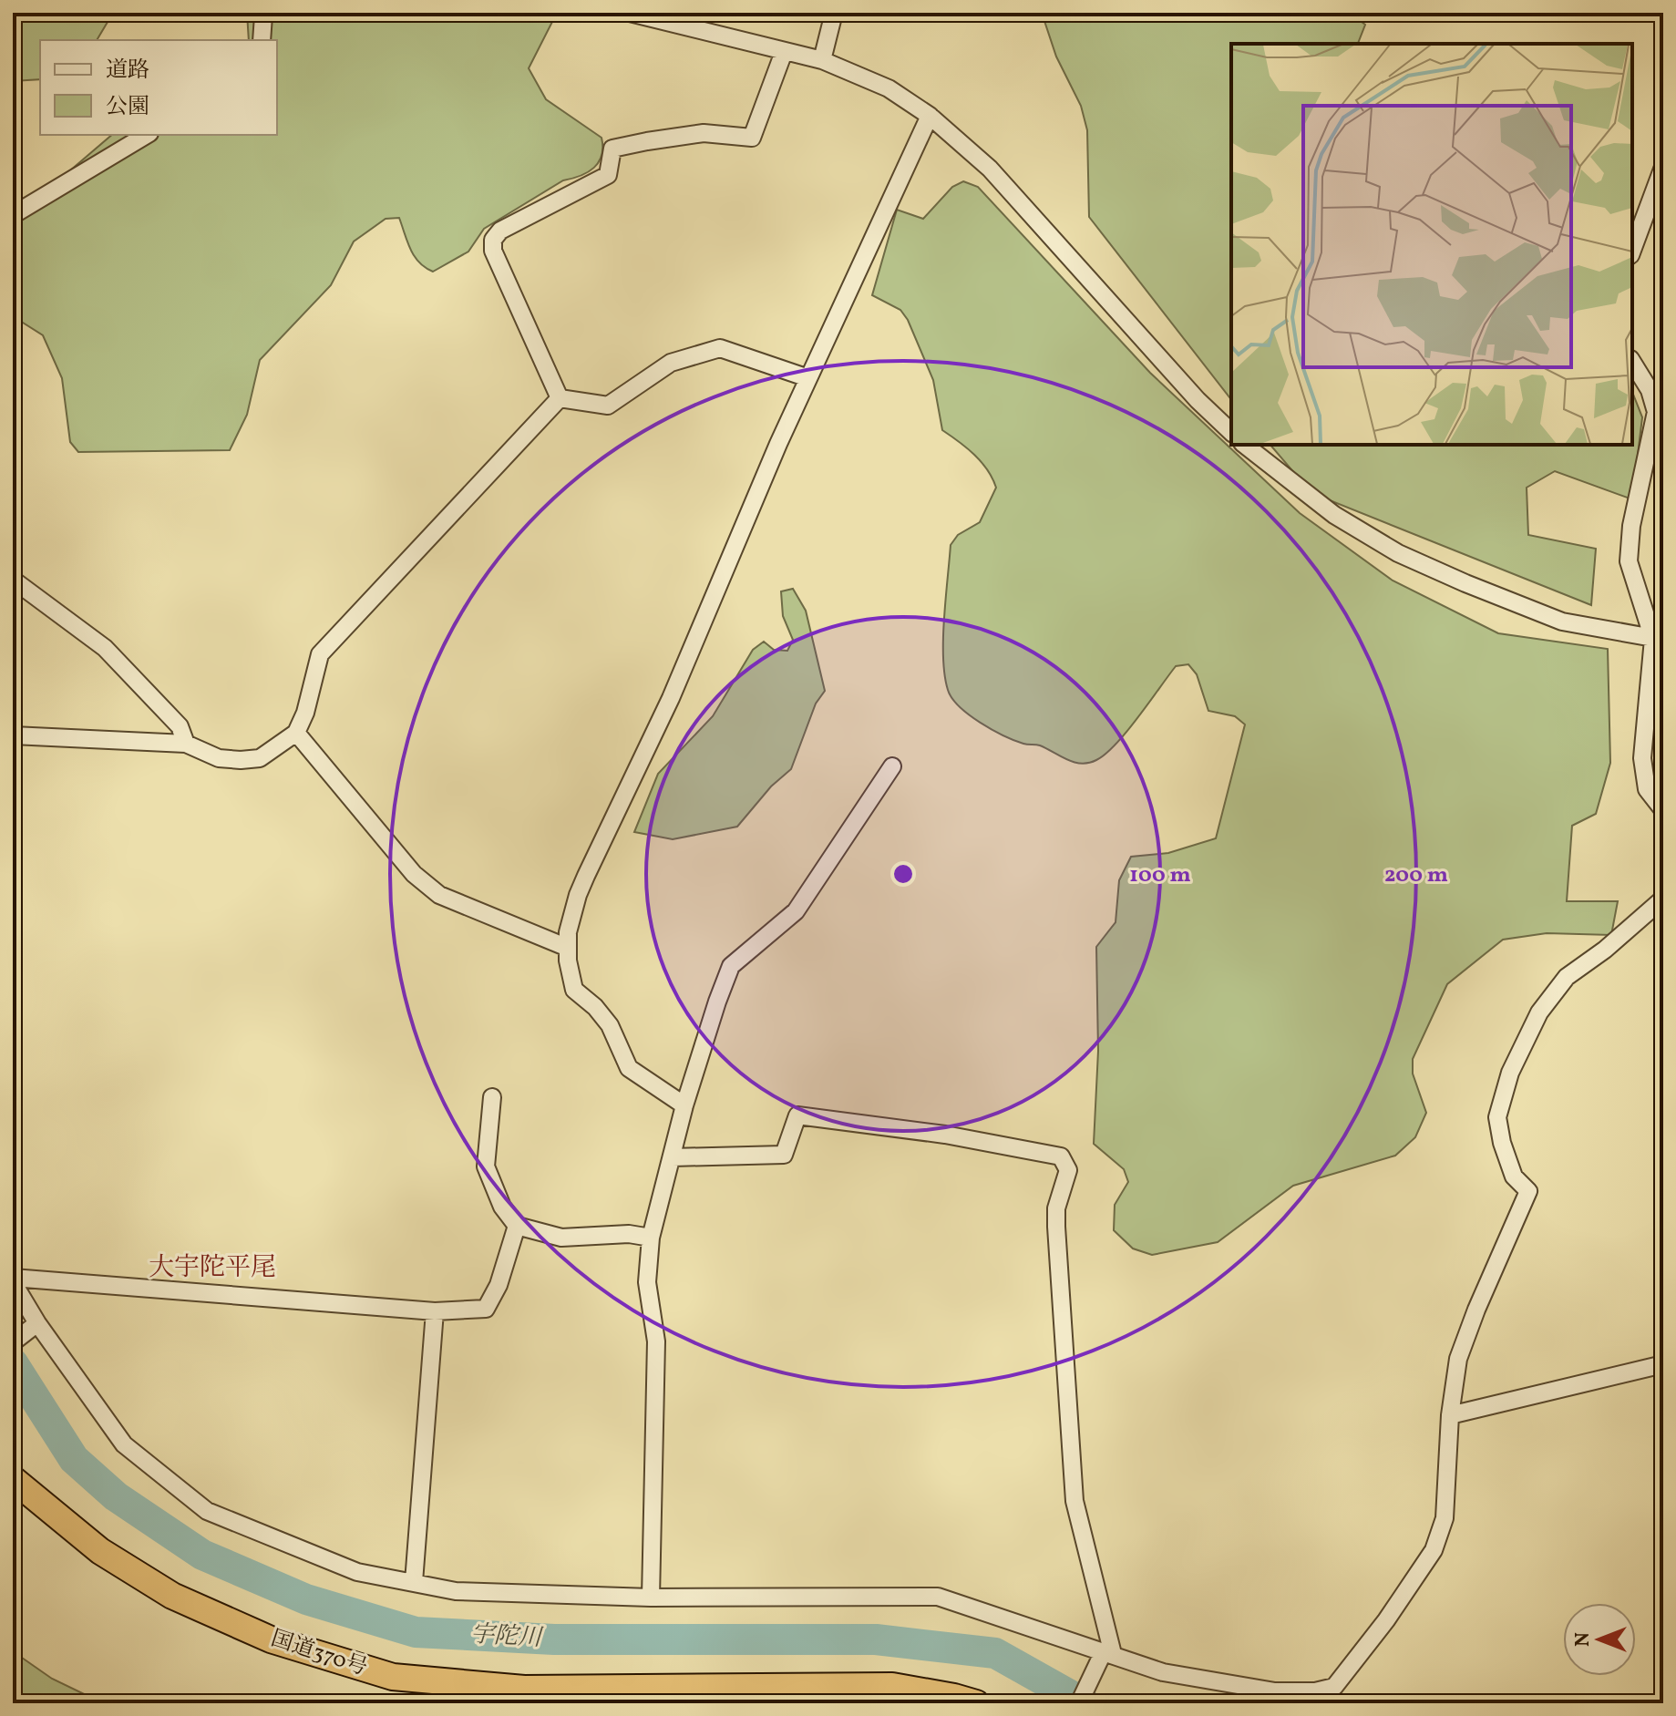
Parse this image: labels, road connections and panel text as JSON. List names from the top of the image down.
{
  "streets": {
    "highway": ["国道370号"]
  },
  "districts": ["大宇陀平尾"],
  "water": ["宇陀川"],
  "legend": ["道路", "公園"],
  "north": "left",
  "rings": ["100 m", "200 m"]
}
